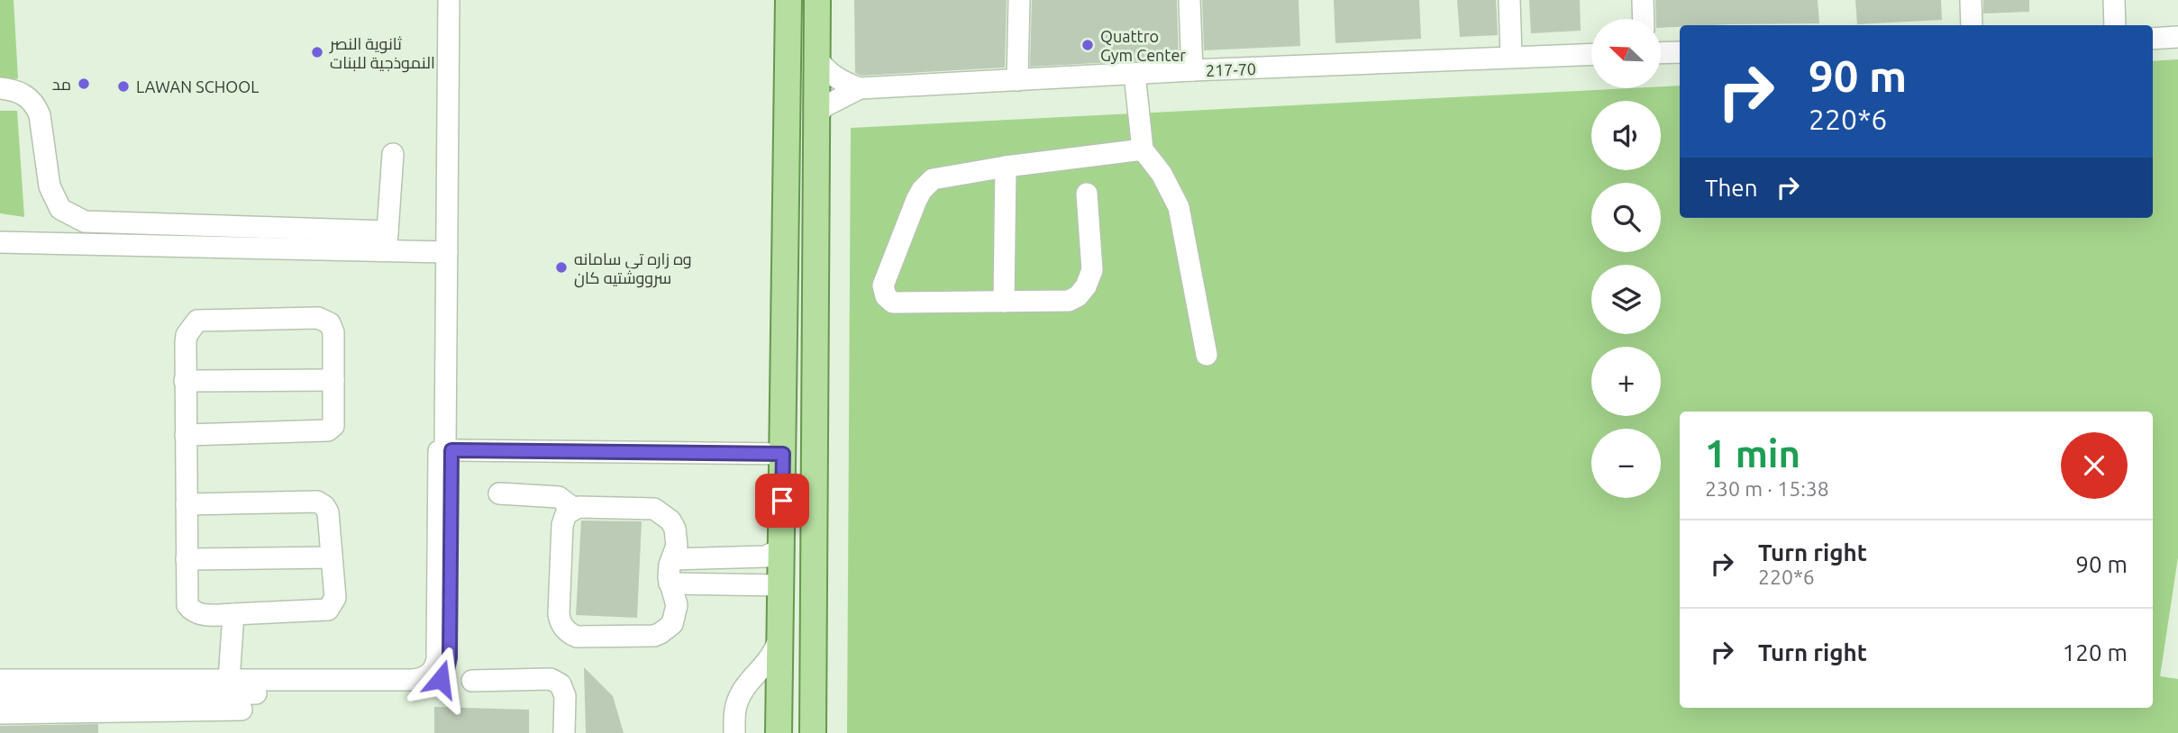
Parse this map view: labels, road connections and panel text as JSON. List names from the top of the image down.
{
  "streets": {
    "street": ["217-70"]
  },
  "places": [
    "Quattro Gym Center",
    "ثانوية النصر النموذجية للبنات",
    "مد",
    "LAWAN SCHOOL",
    "وه زاره تى سامانه سرووشتيه كان"
  ],
  "north": "top left",
  "page": {
    "map_buttons": ["+", "−"],
    "turn": ["90 m", "220*6"],
    "then": "Then",
    "heading": ["1 min", "230 m · 15:38"],
    "list": [
      {
        "name": "Turn right",
        "note": "220*6",
        "value": "90 m"
      },
      {
        "name": "Turn right",
        "value": "120 m"
      }
    ]
  }
}
